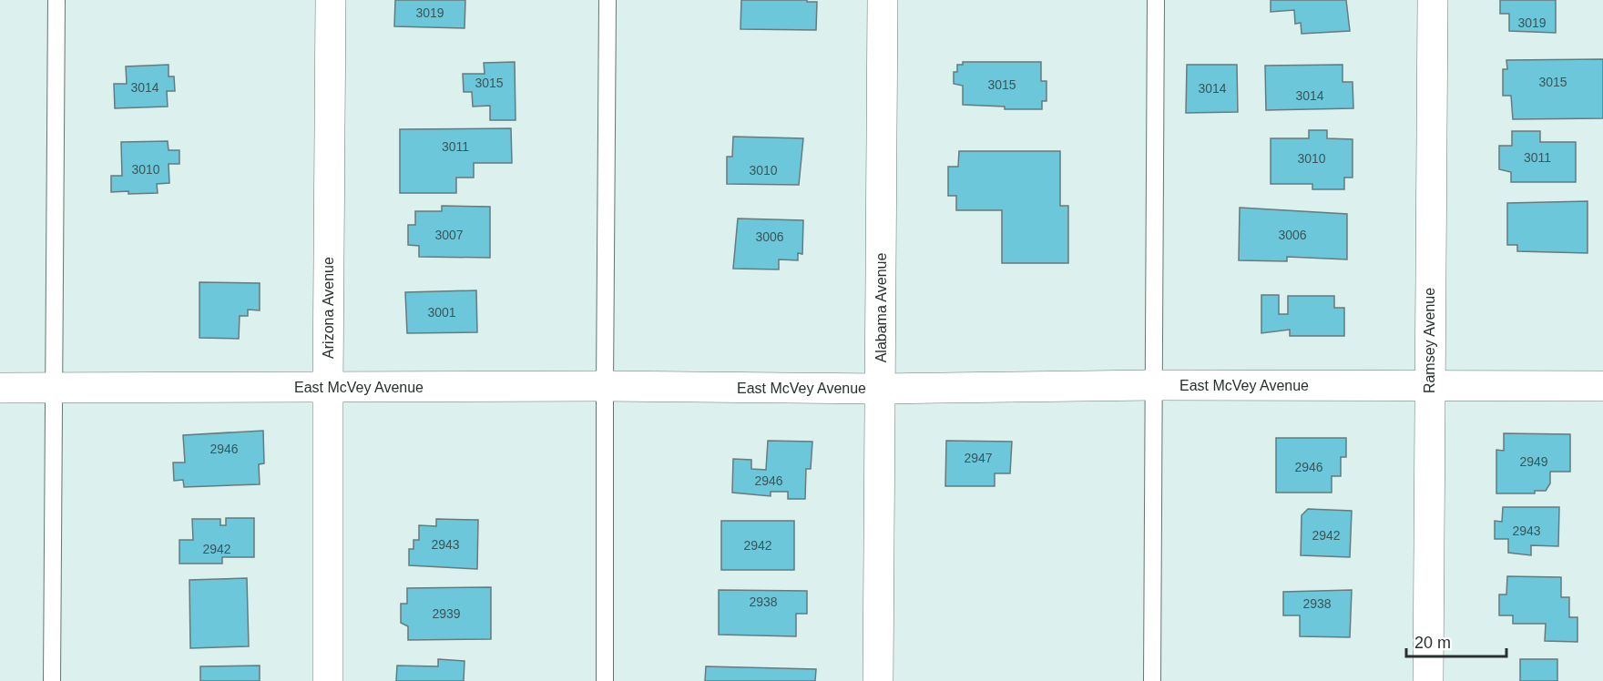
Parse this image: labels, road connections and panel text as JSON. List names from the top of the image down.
{
  "streets": {
    "street": [
      "Arizona Avenue",
      "Alabama Avenue",
      "Ramsey Avenue",
      "East McVey Avenue"
    ]
  },
  "crossings": [
    ["Arizona Avenue", "East McVey Avenue"],
    ["Alabama Avenue", "East McVey Avenue"],
    ["Ramsey Avenue", "East McVey Avenue"]
  ],
  "house_numbers": [
    "3019",
    "3019",
    "3015",
    "3015",
    "3015",
    "3014",
    "3014",
    "3014",
    "3011",
    "3011",
    "3010",
    "3010",
    "3010",
    "3007",
    "3006",
    "3006",
    "3001",
    "2946",
    "2947",
    "2949",
    "2946",
    "2946",
    "2943",
    "2942",
    "2943",
    "2942",
    "2942",
    "2938",
    "2938",
    "2939"
  ],
  "scale_bar": "20 m"
}
